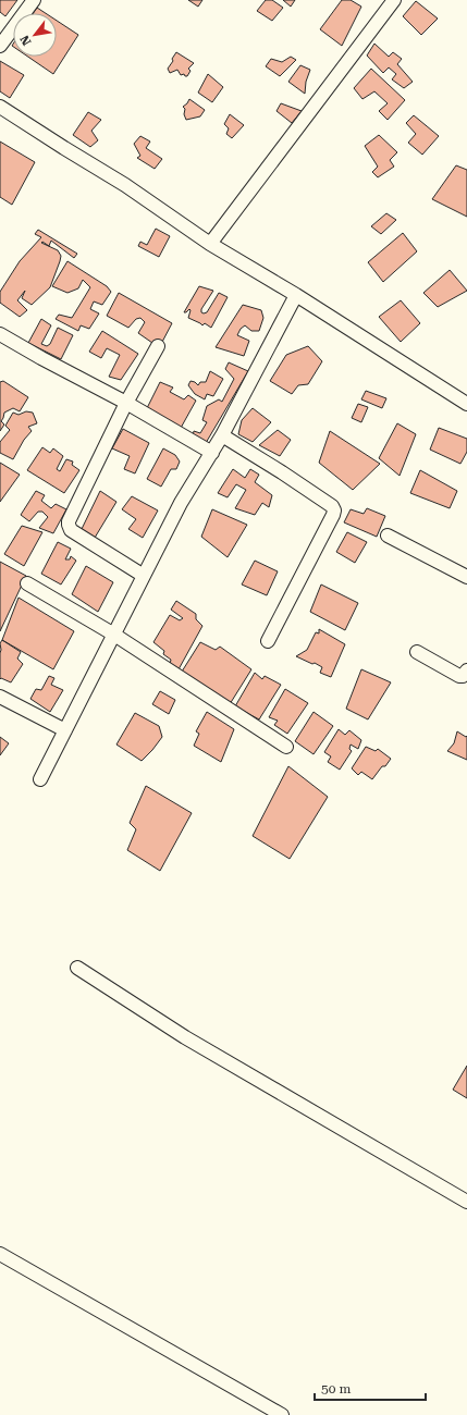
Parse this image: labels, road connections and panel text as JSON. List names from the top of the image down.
{
  "scale_bar": "50 m",
  "north": "bottom left"
}
